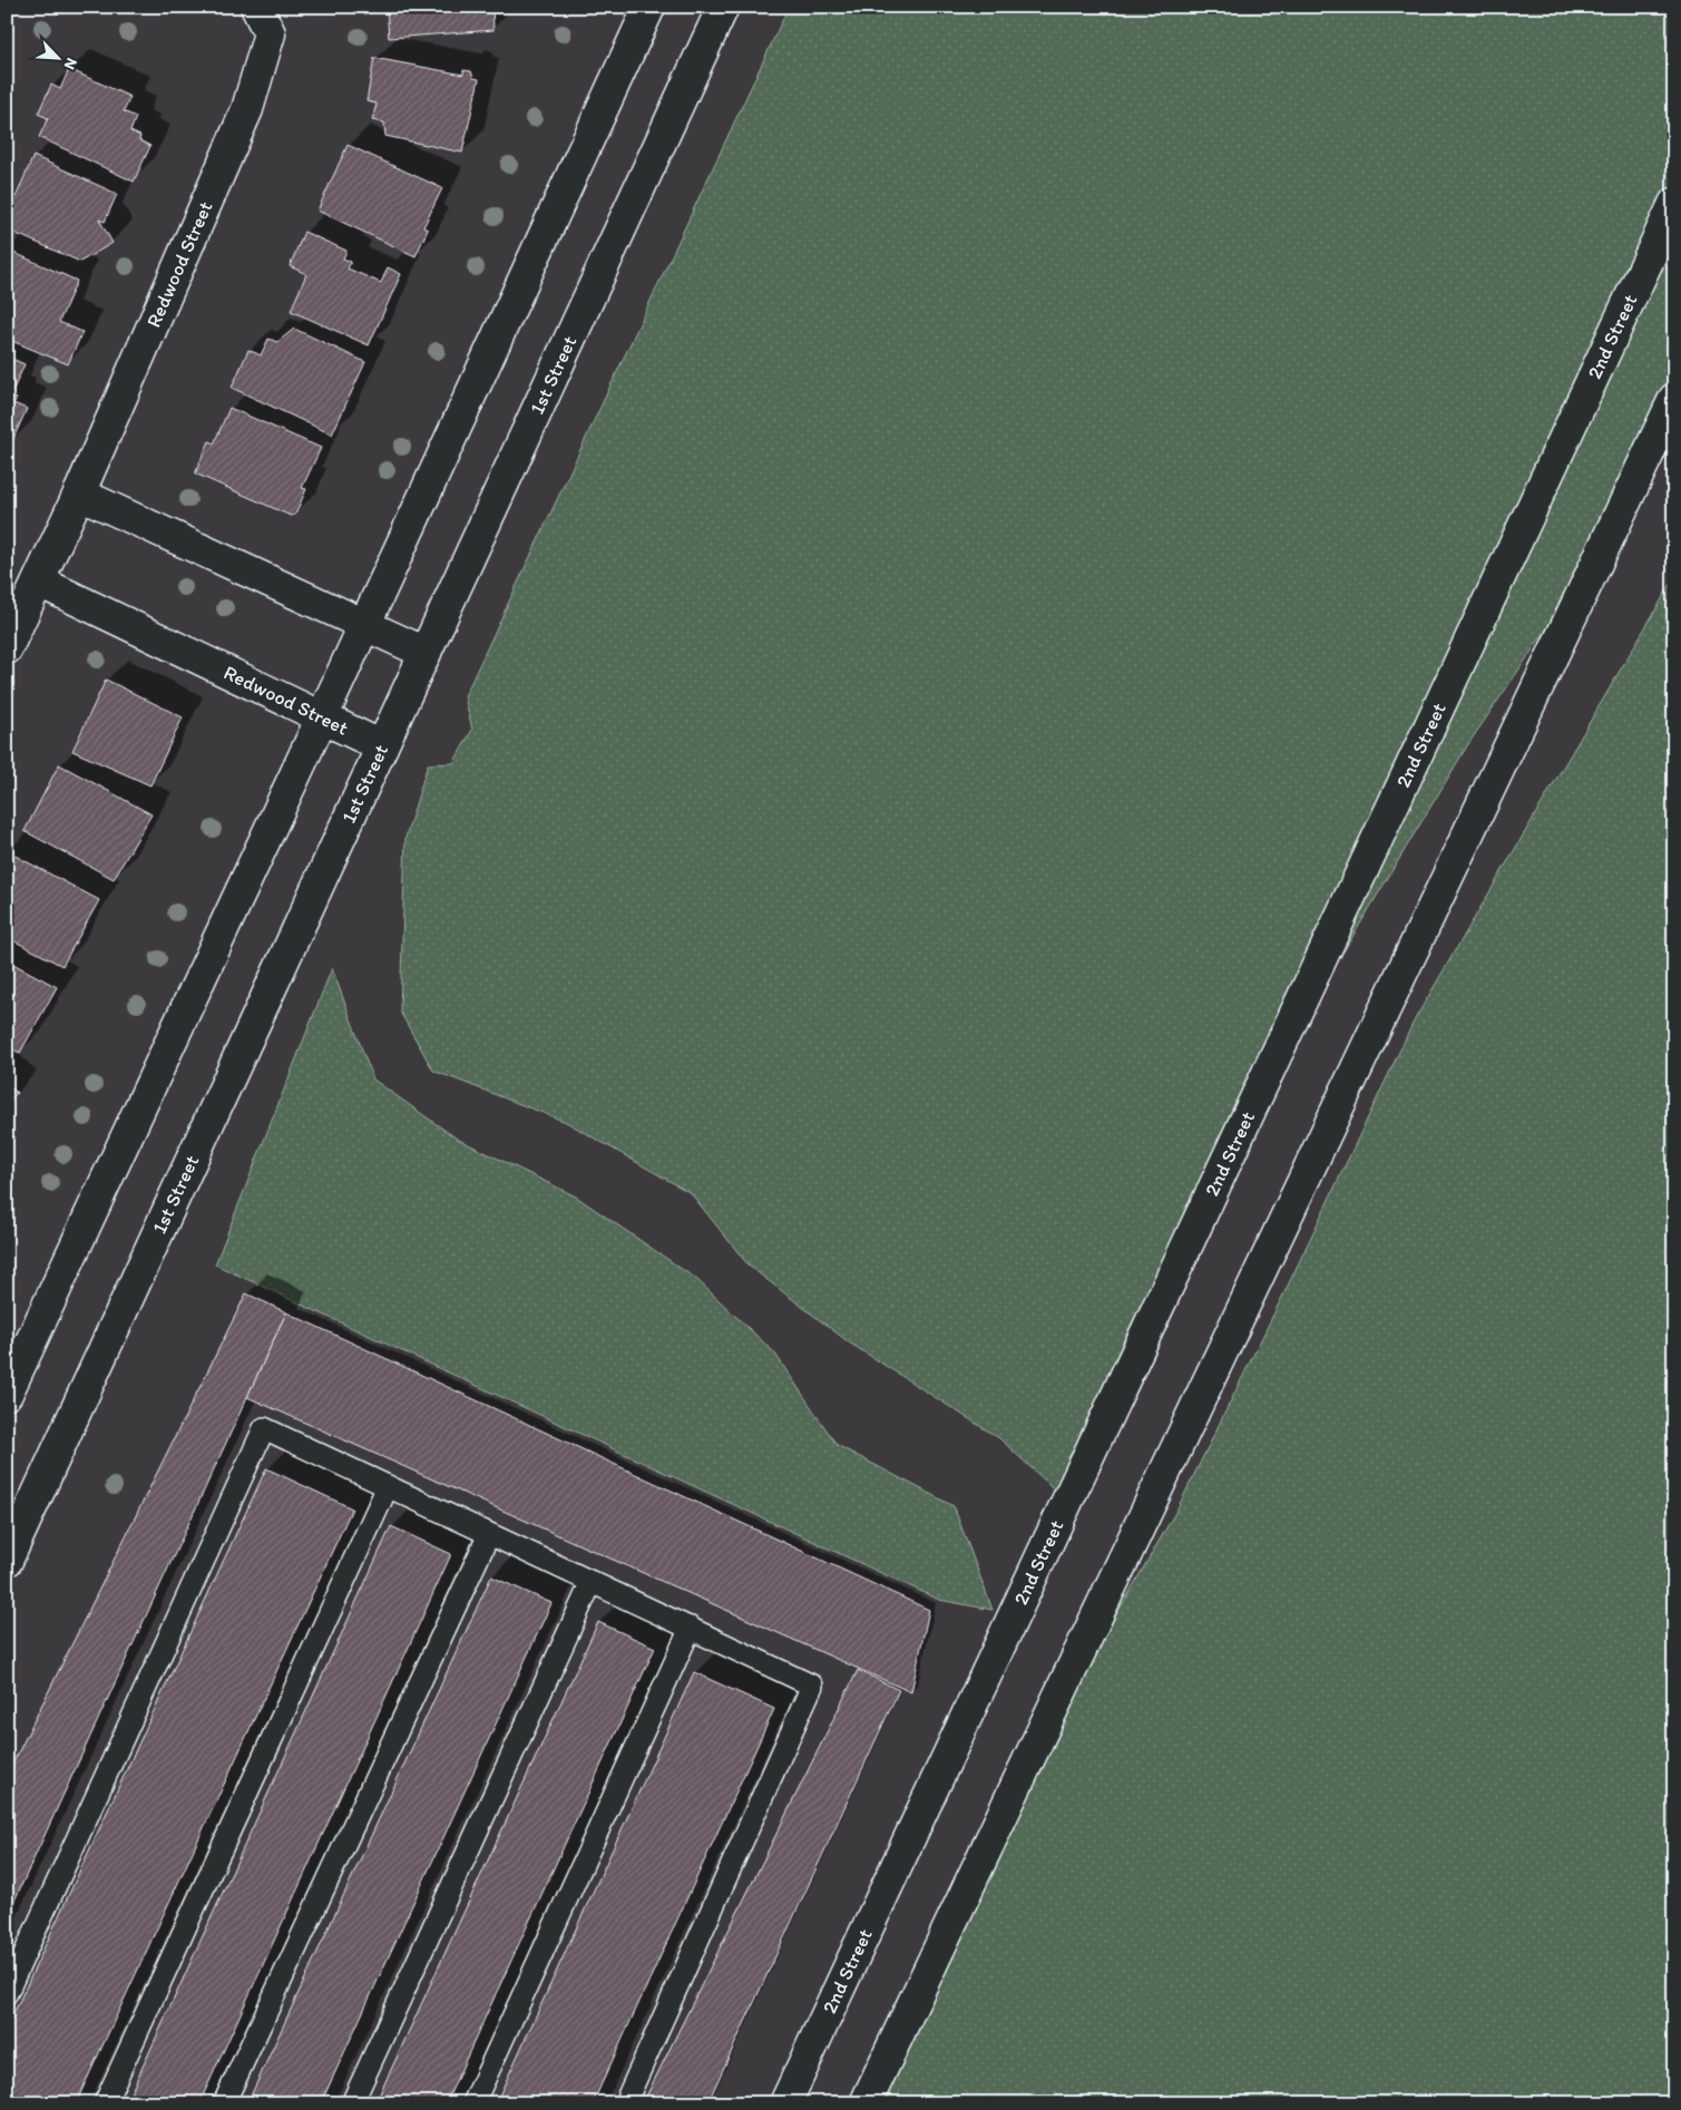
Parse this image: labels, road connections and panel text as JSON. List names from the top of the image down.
{
  "streets": {
    "street": ["Redwood Street", "2nd Street", "1st Street"]
  },
  "crossings": [
    ["Redwood Street", "1st Street"]
  ],
  "north": "bottom right"
}
